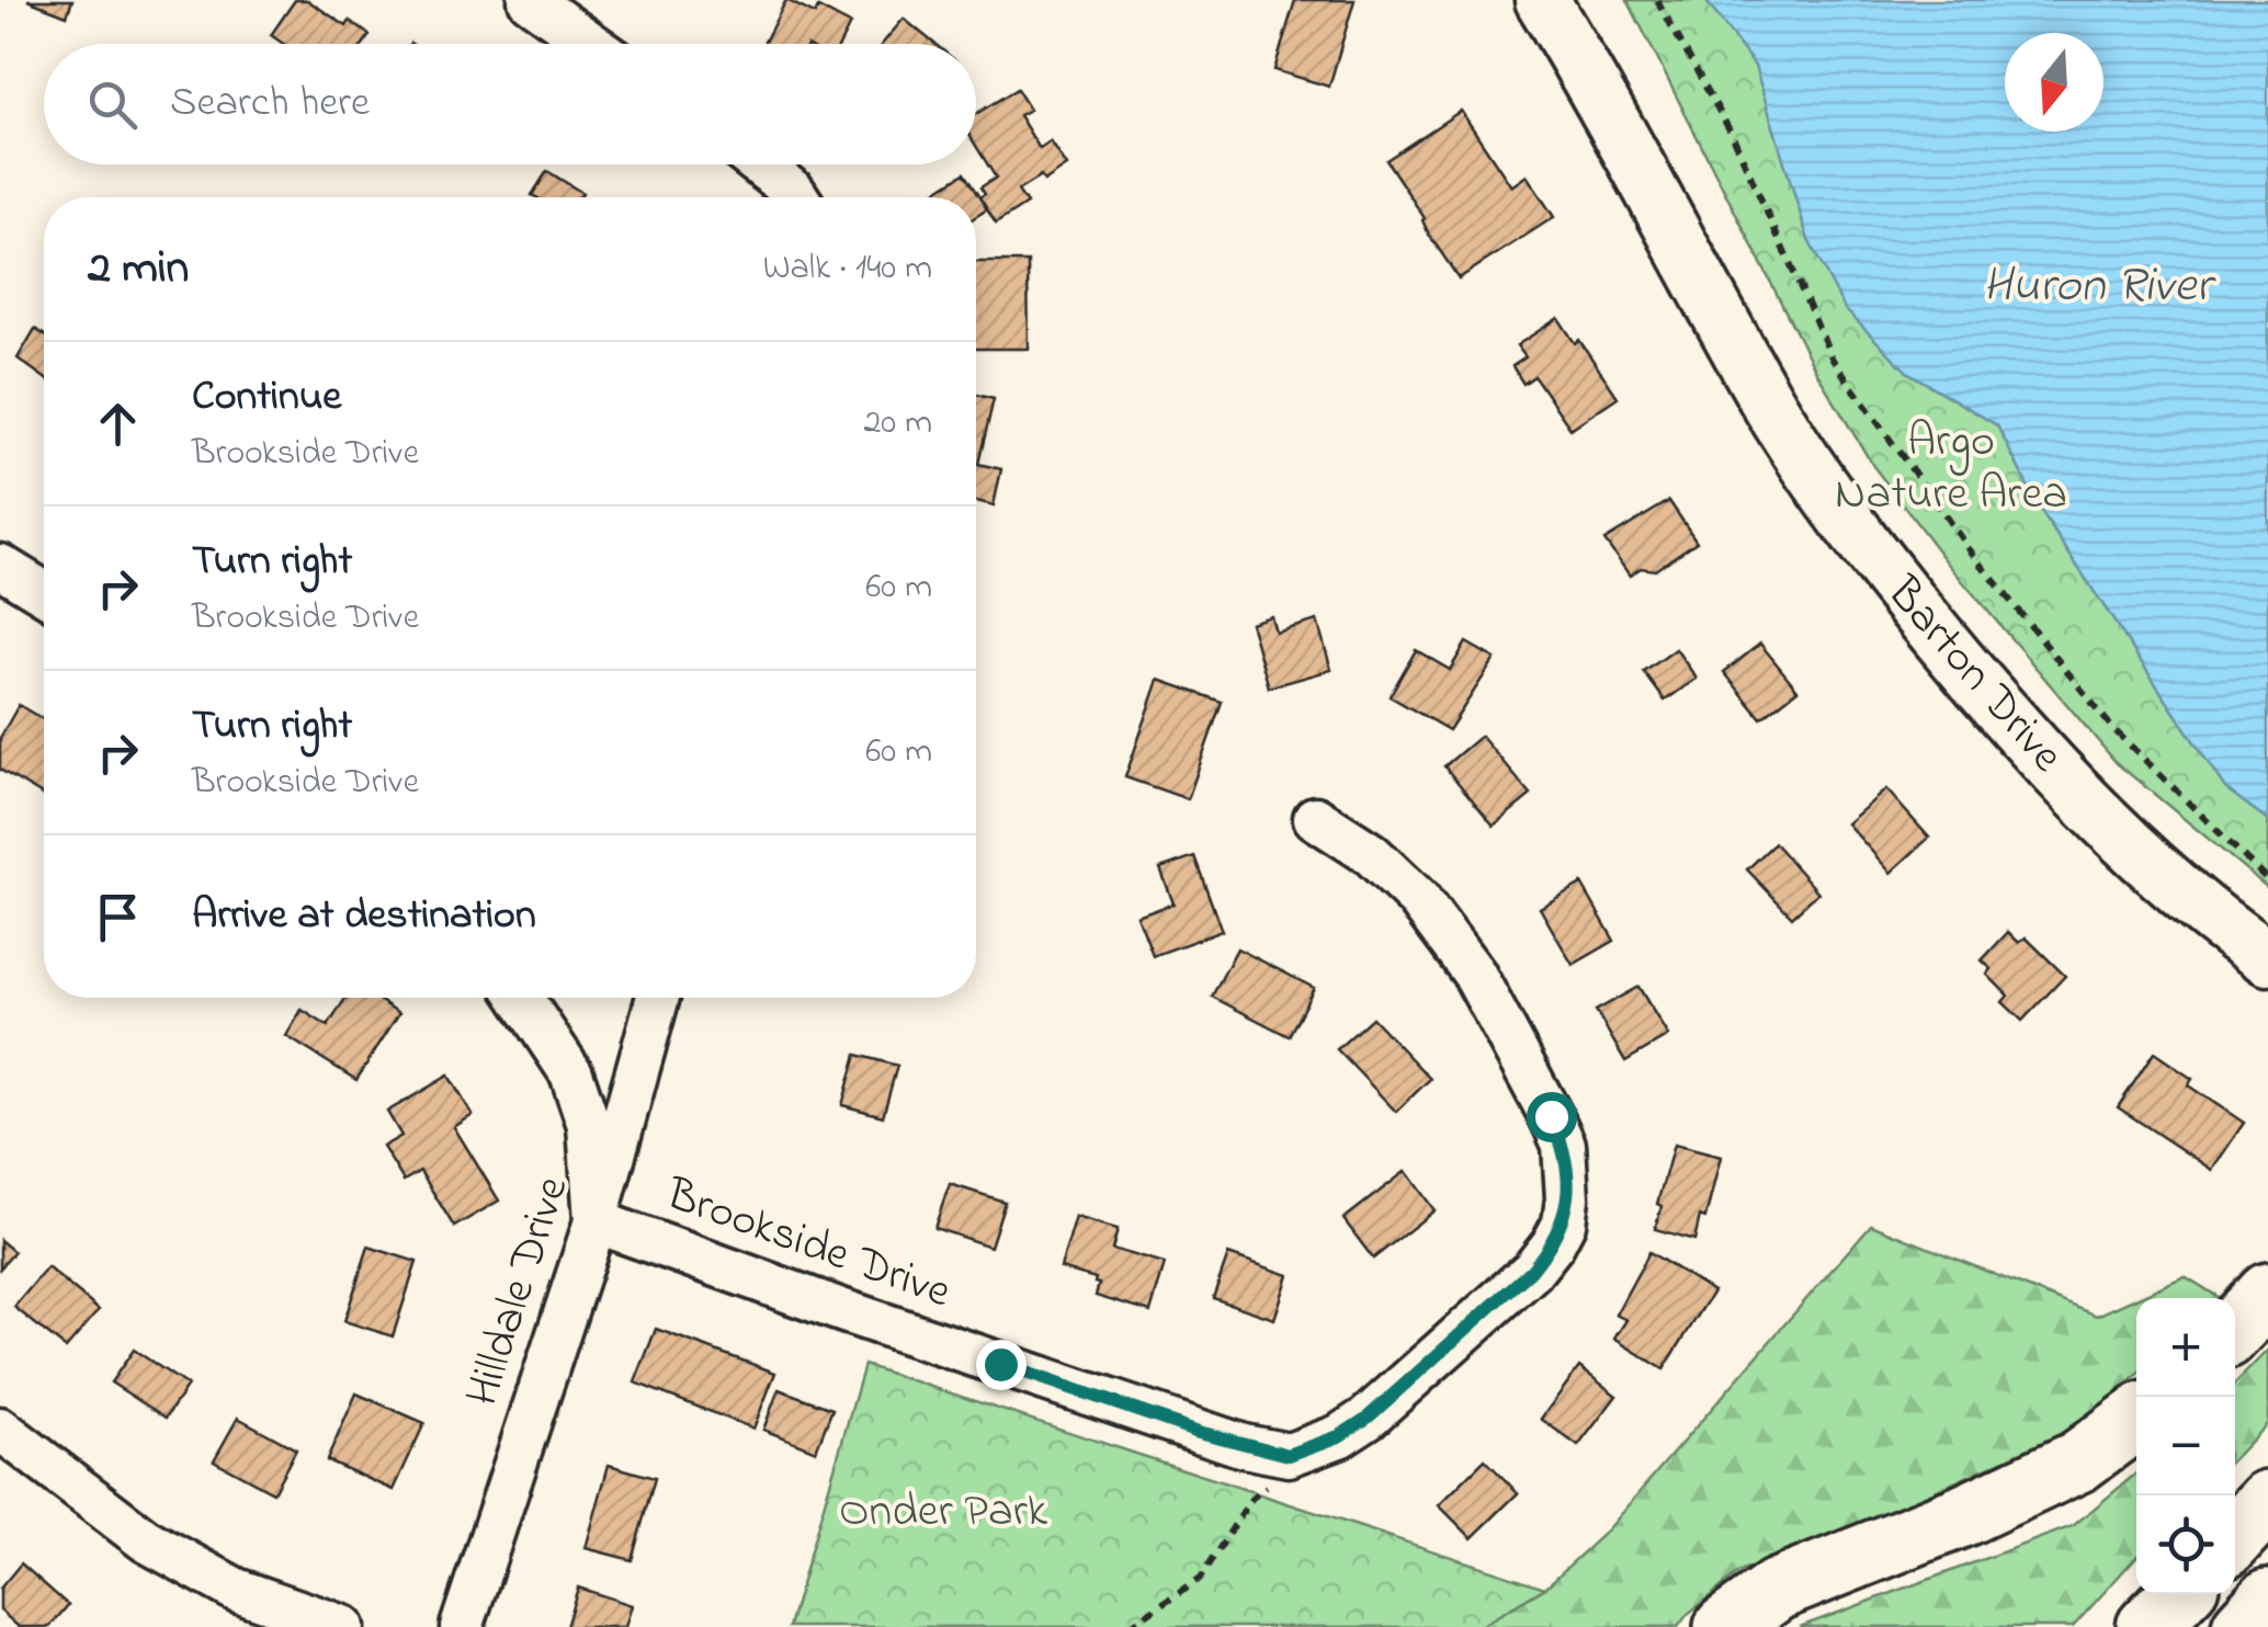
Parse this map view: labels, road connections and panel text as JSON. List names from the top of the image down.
{
  "streets": {
    "main road": ["Barton Drive"],
    "street": ["Brookside Drive", "Hilldale Drive"]
  },
  "crossings": [
    ["Brookside Drive", "Hilldale Drive"]
  ],
  "water": ["Huron River"],
  "parks": ["Argo Nature Area", "Onder Park"],
  "north": "bottom",
  "page": {
    "search": "Search here",
    "heading": ["2 min", "Walk · 140 m"],
    "list": [
      ["Continue", "Brookside Drive", "20 m"],
      ["Turn right", "Brookside Drive", "60 m"],
      ["Turn right", "Brookside Drive", "60 m"],
      "Arrive at destination"
    ],
    "map_buttons": ["+", "−"]
  }
}
